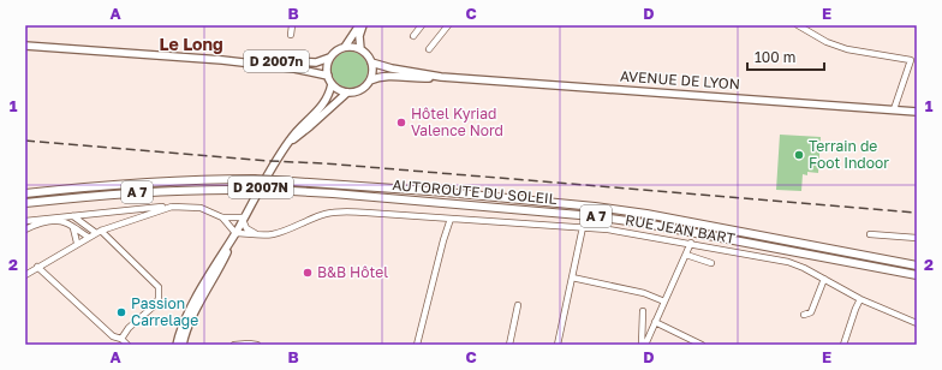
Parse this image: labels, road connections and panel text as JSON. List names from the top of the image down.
{
  "streets": {
    "highway": ["A 7", "AUTOROUTE DU SOLEIL"],
    "main road": ["D 2007n", "AVENUE DE LYON", "D 2007N"],
    "street": ["RUE JEAN BART"]
  },
  "crossings": [
    ["D 2007n", "AVENUE DE LYON"],
    ["D 2007n", "D 2007N"],
    ["AVENUE DE LYON", "D 2007N"],
    ["D 2007N", "RUE JEAN BART"]
  ],
  "districts": ["Le Long"],
  "places": [
    "Hôtel Kyriad Valence Nord",
    "Terrain de Foot Indoor",
    "B&B Hôtel",
    "Passion Carrelage"
  ],
  "scale_bar": "100 m",
  "grid": {
    "columns": [
      "A",
      "B",
      "C",
      "D",
      "E"
    ],
    "rows": ["1", "2"]
  }
}
